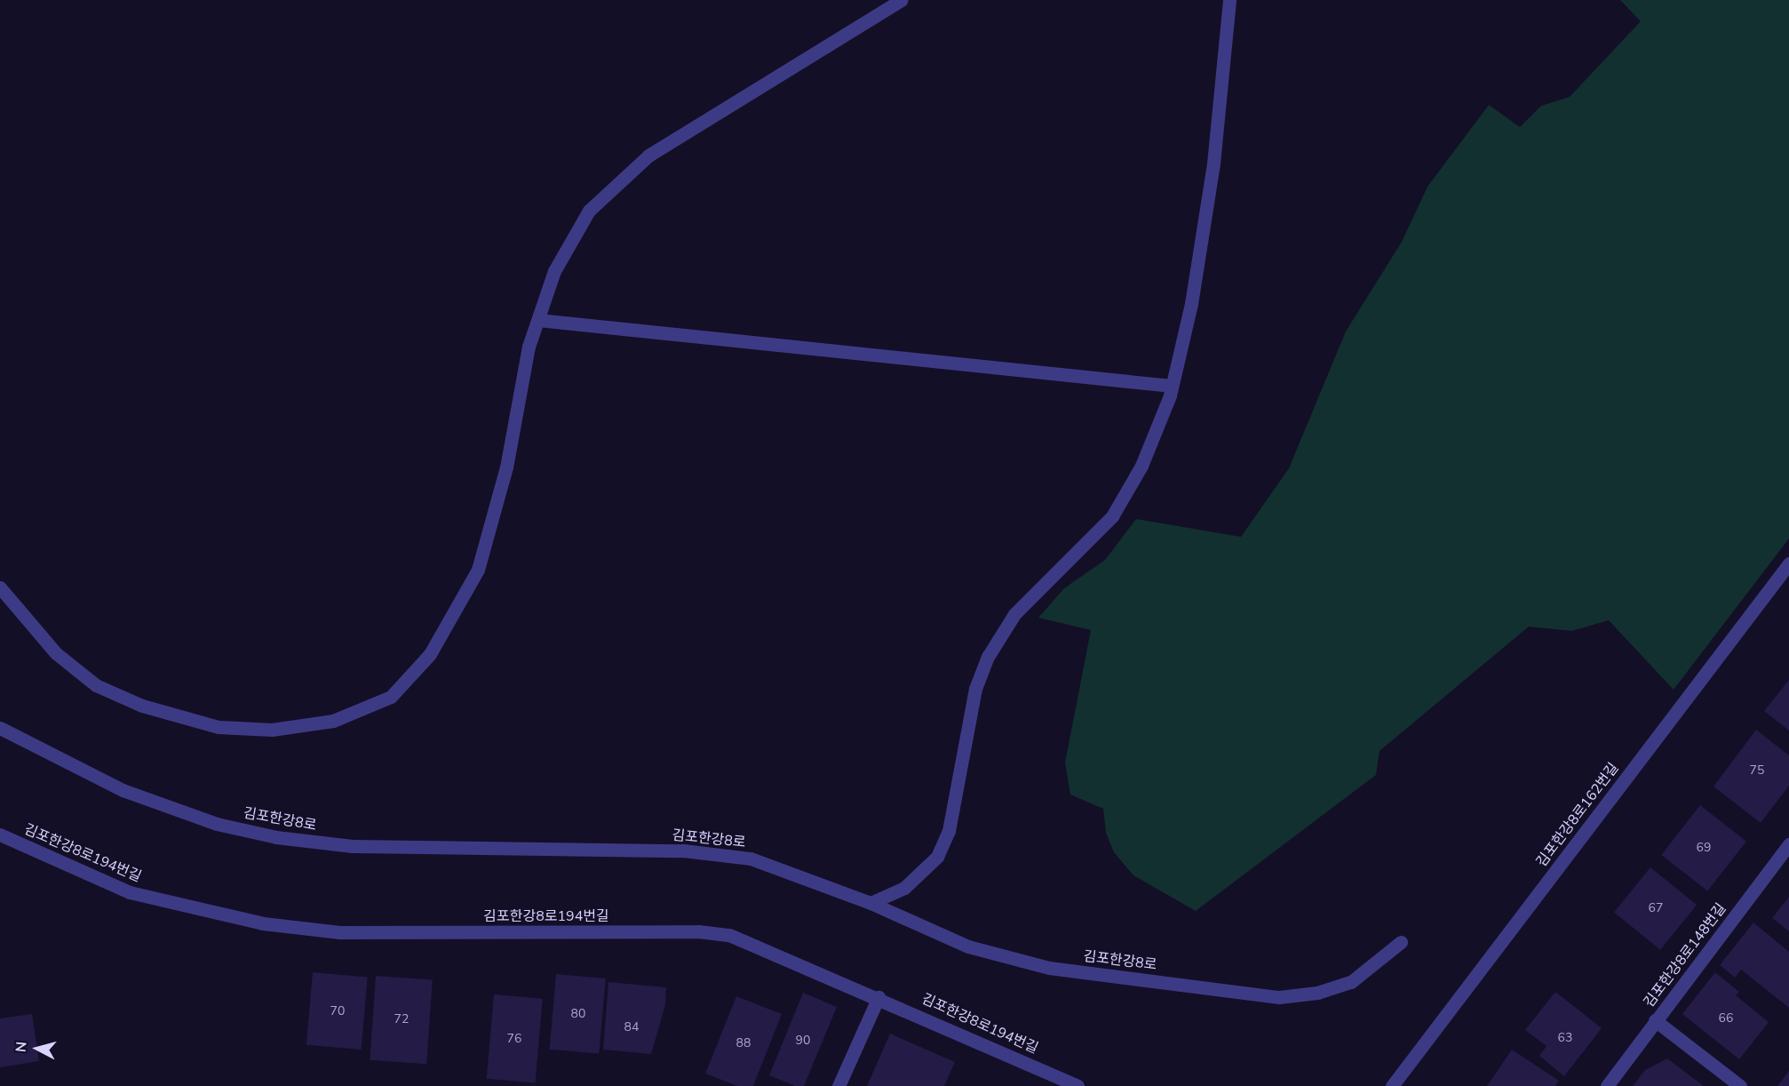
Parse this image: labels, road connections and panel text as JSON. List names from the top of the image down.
{
  "streets": {
    "street": [
      "김포한강8로162번길",
      "김포한강8로",
      "김포한강8로194번길",
      "김포한강8로148번길"
    ]
  },
  "house_numbers": [
    "75",
    "69",
    "67",
    "70",
    "80",
    "66",
    "72",
    "84",
    "63",
    "76",
    "90",
    "88"
  ],
  "north": "left"
}
